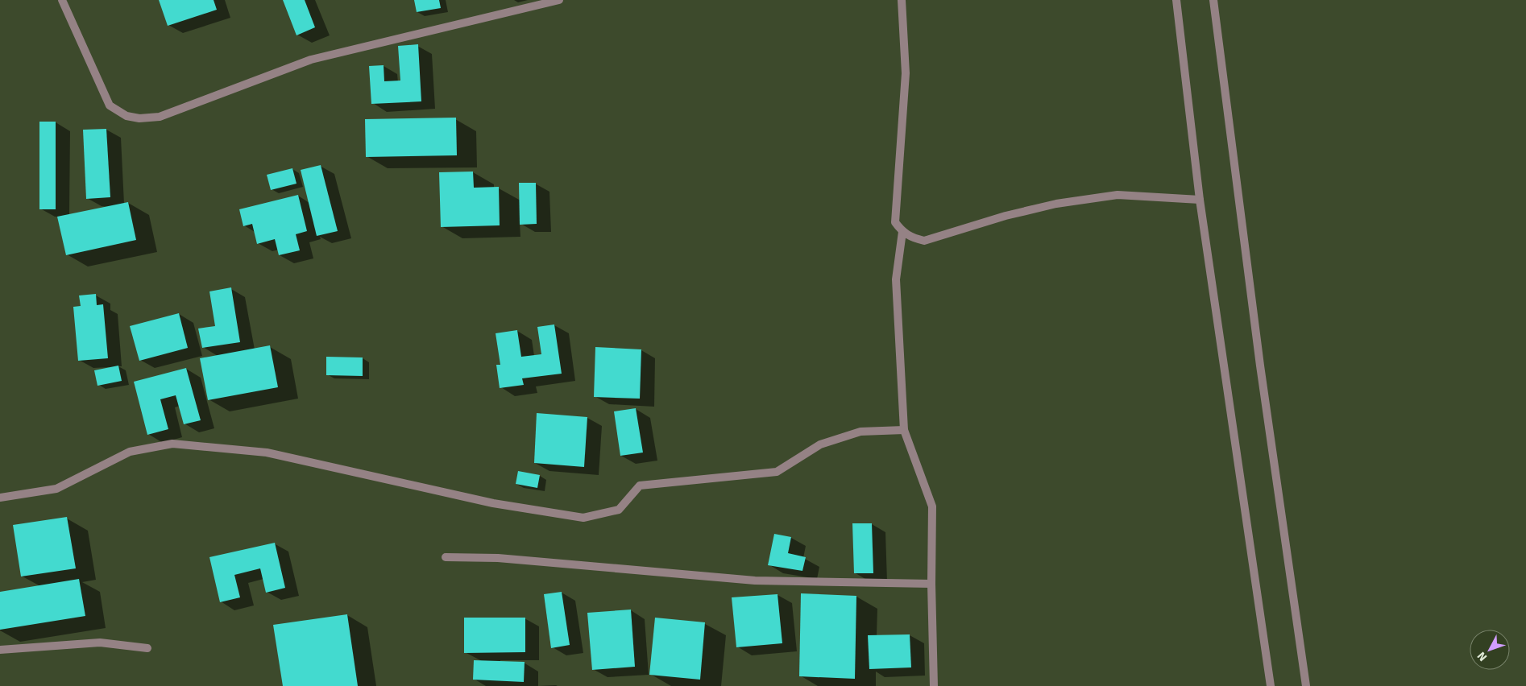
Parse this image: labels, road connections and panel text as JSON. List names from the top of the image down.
{
  "north": "bottom left"
}
